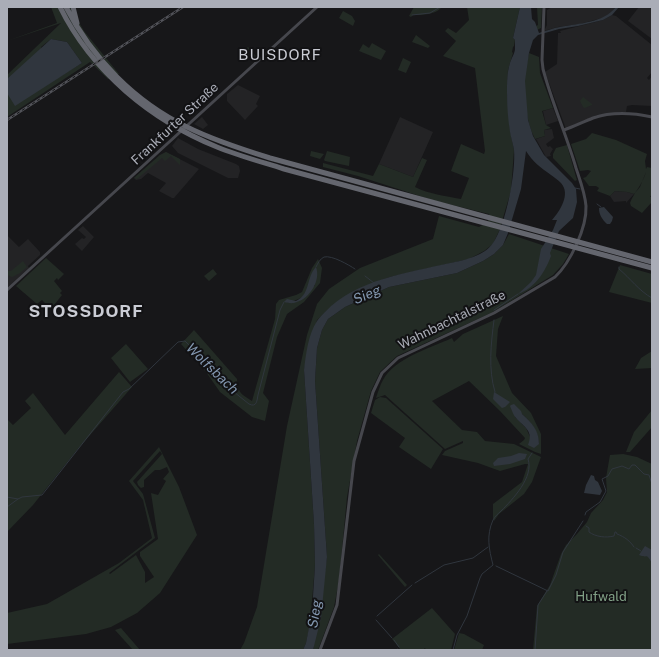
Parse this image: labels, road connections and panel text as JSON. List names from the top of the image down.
{
  "streets": {
    "main road": ["Frankfurter Straße", "Wahnbachtalstraße"]
  },
  "districts": ["BUISDORF", "STOSSDORF"],
  "water": ["Sieg", "Wolfsbach"],
  "parks": ["Hufwald"]
}
